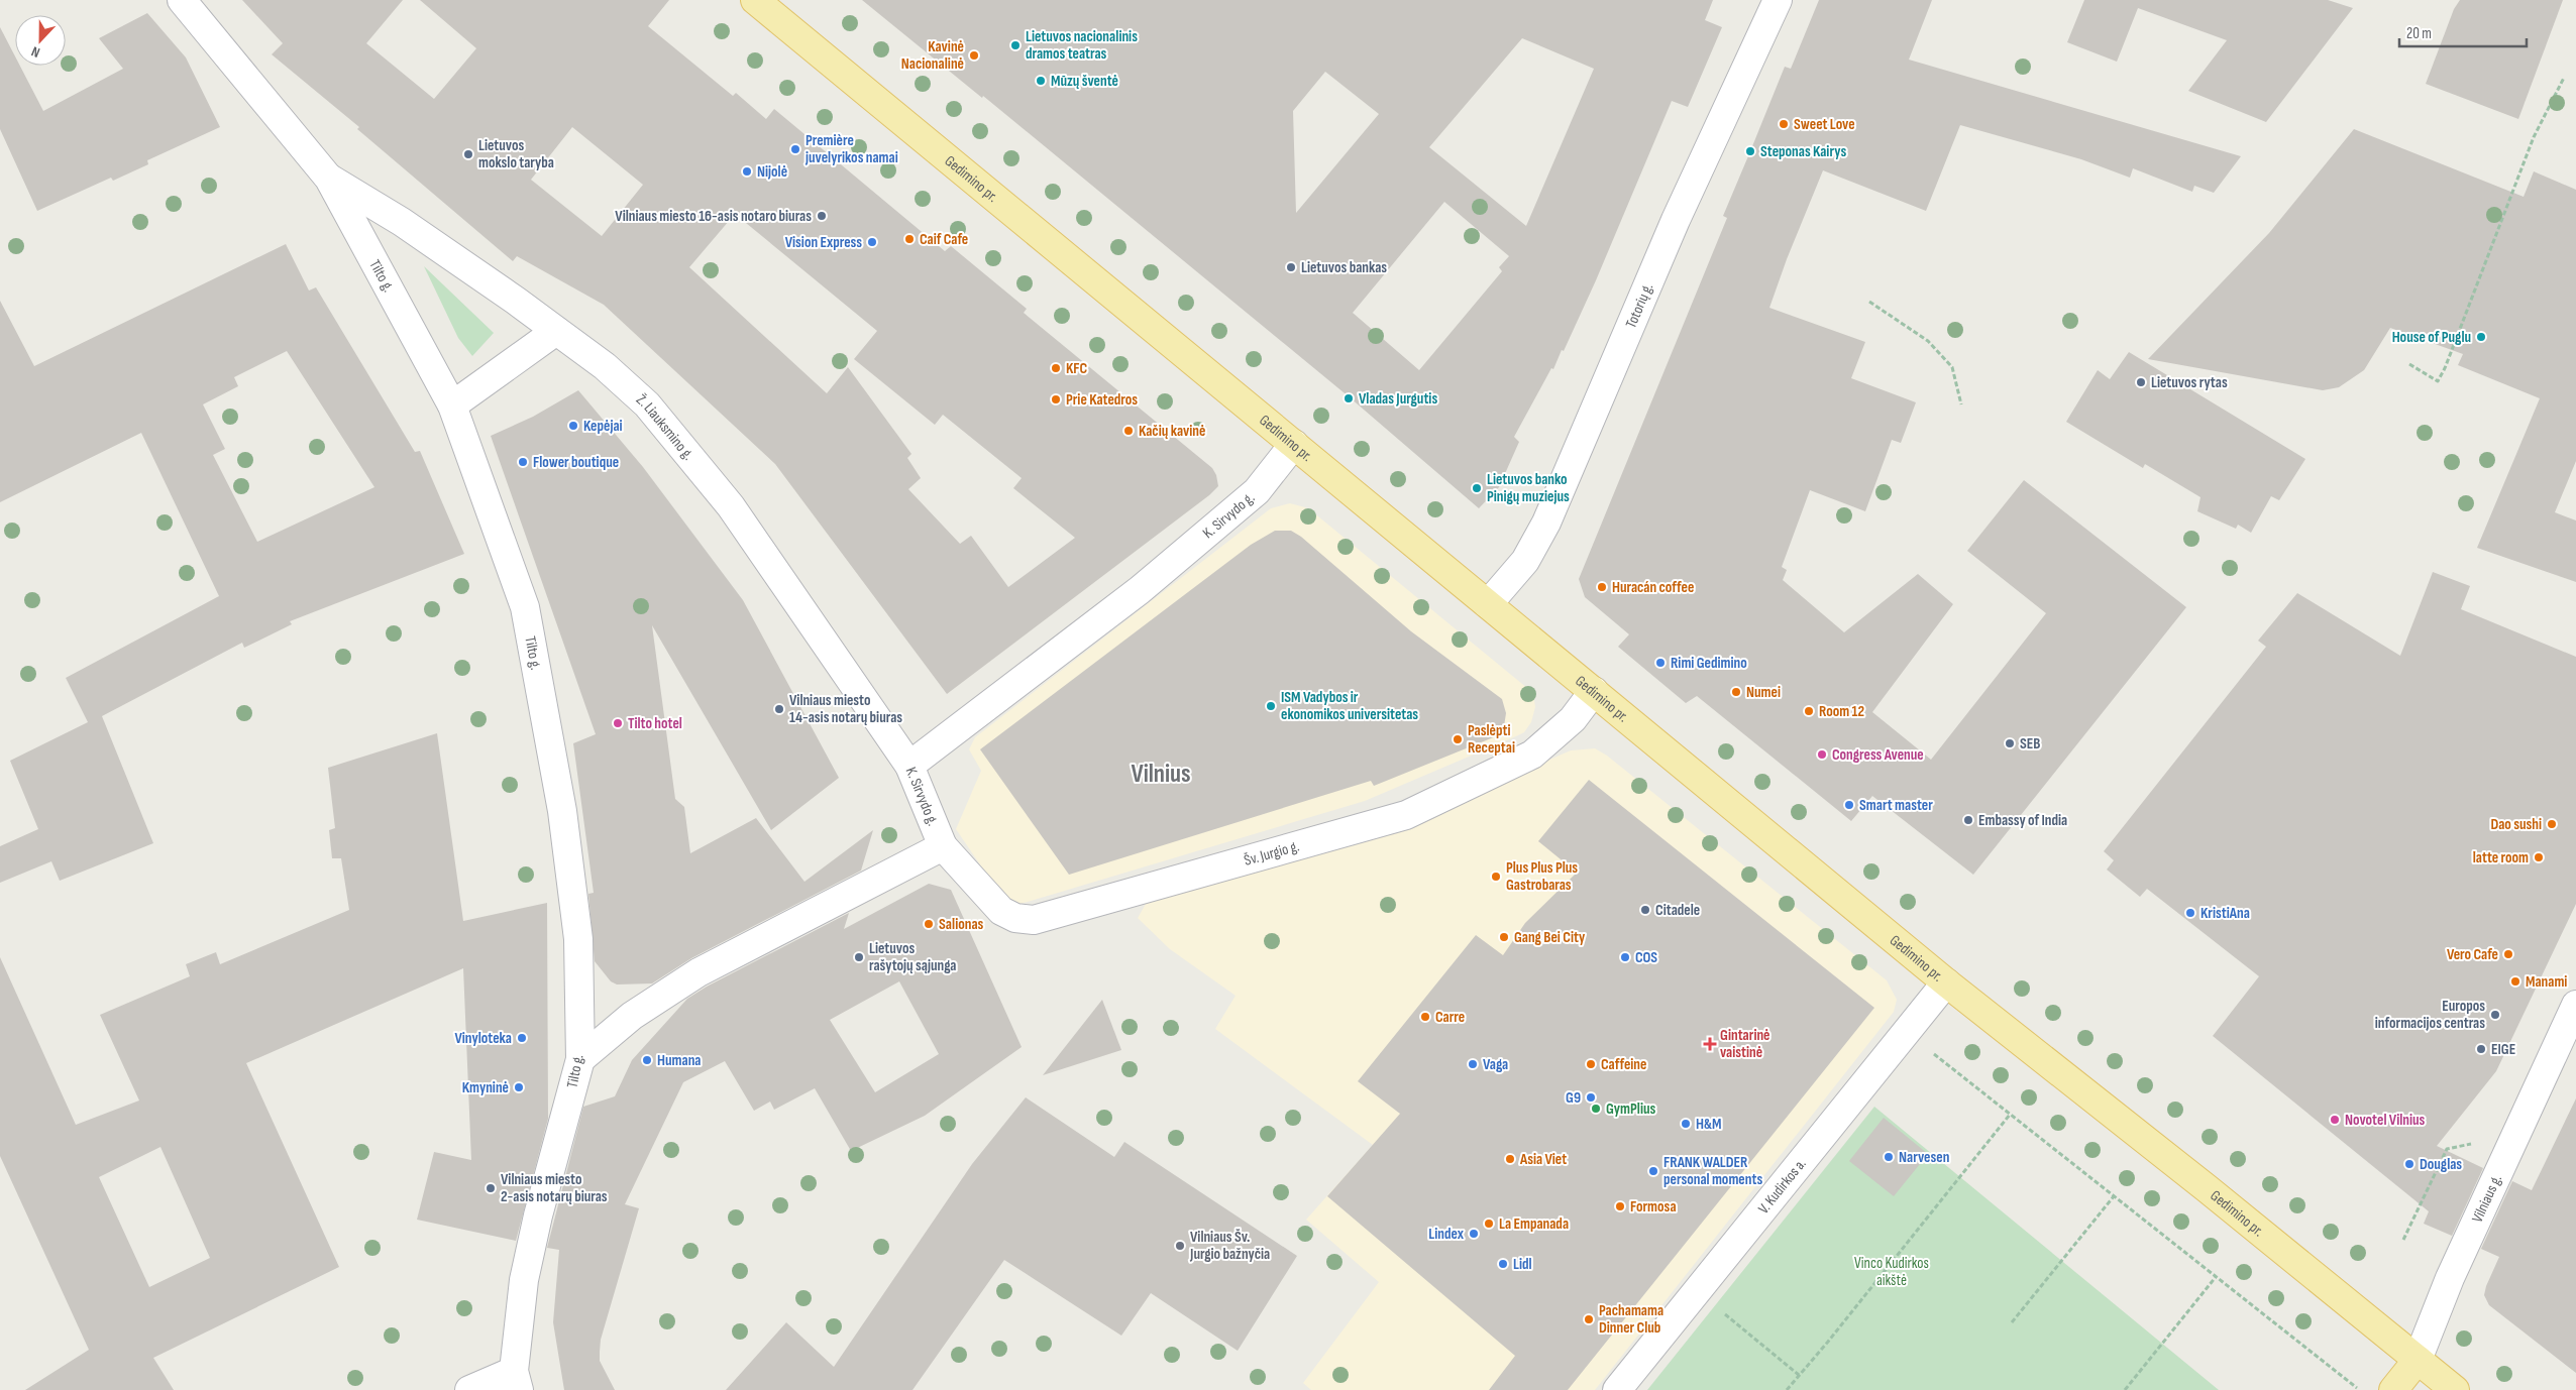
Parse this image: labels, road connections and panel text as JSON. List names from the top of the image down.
{
  "streets": {
    "main road": ["Gedimino pr.", "Vilniaus g."],
    "street": [
      "Tilto g.",
      "Totorių g.",
      "Ž. Liauksmino g.",
      "K. Sirvydo g.",
      "Šv. Jurgio g.",
      "V. Kudirkos a."
    ]
  },
  "crossings": [
    ["Gedimino pr.", "Totorių g."],
    ["Gedimino pr.", "K. Sirvydo g."],
    ["Gedimino pr.", "Šv. Jurgio g."],
    ["Gedimino pr.", "V. Kudirkos a."],
    ["Gedimino pr.", "Vilniaus g."],
    ["Tilto g.", "Ž. Liauksmino g."],
    ["Tilto g.", "K. Sirvydo g."],
    ["Ž. Liauksmino g.", "K. Sirvydo g."],
    ["K. Sirvydo g.", "Šv. Jurgio g."]
  ],
  "districts": ["Vilnius"],
  "parks": ["Vinco Kudirkos aikštė"],
  "places": {
    "other": [
      "Lietuvos nacionalinis dramos teatras",
      "Kavinė Nacionalinė",
      "Mūzų šventė",
      "Sweet Love",
      "Première juvelyrikos namai",
      "Steponas Kairys",
      "Lietuvos mokslo taryba",
      "Nijolė",
      "Vilniaus miesto 16-asis notaro biuras",
      "Caif Cafe",
      "Vision Express",
      "Lietuvos bankas",
      "House of Puglu",
      "KFC",
      "Lietuvos rytas",
      "Vladas Jurgutis",
      "Prie Katedros",
      "Kepėjai",
      "Kačių kavinė",
      "Flower boutique",
      "Lietuvos banko Pinigų muziejus",
      "Huracán coffee",
      "Rimi Gedimino",
      "Numei",
      "ISM Vadybos ir ekonomikos universitetas",
      "Vilniaus miesto 14-asis notarų biuras",
      "Room 12",
      "Tilto hotel",
      "Paslėpti Receptai",
      "SEB",
      "Congress Avenue",
      "Smart master",
      "Embassy of India",
      "Dao sushi",
      "latte room",
      "Plus Plus Plus Gastrobaras",
      "Citadele",
      "KristiAna",
      "Salionas",
      "Gang Bei City",
      "Vero Cafe",
      "Lietuvos rašytojų sąjunga",
      "COS",
      "Manami",
      "Europos informacijos centras",
      "Carre",
      "Vinyloteka",
      "EIGE",
      "Humana",
      "Vaga",
      "Caffeine",
      "Kmyninė",
      "G9",
      "GymPlius",
      "Novotel Vilnius",
      "H&M",
      "Narvesen",
      "Asia Viet",
      "Douglas",
      "FRANK WALDER personal moments",
      "Vilniaus miesto 2-asis notarų biuras",
      "Formosa",
      "La Empanada",
      "Lindex",
      "Vilniaus Šv. Jurgio bažnyčia",
      "Lidl",
      "Pachamama Dinner Club"
    ],
    "health": ["Gintarinė vaistinė"]
  },
  "scale_bar": "20 m",
  "north": "bottom"
}
